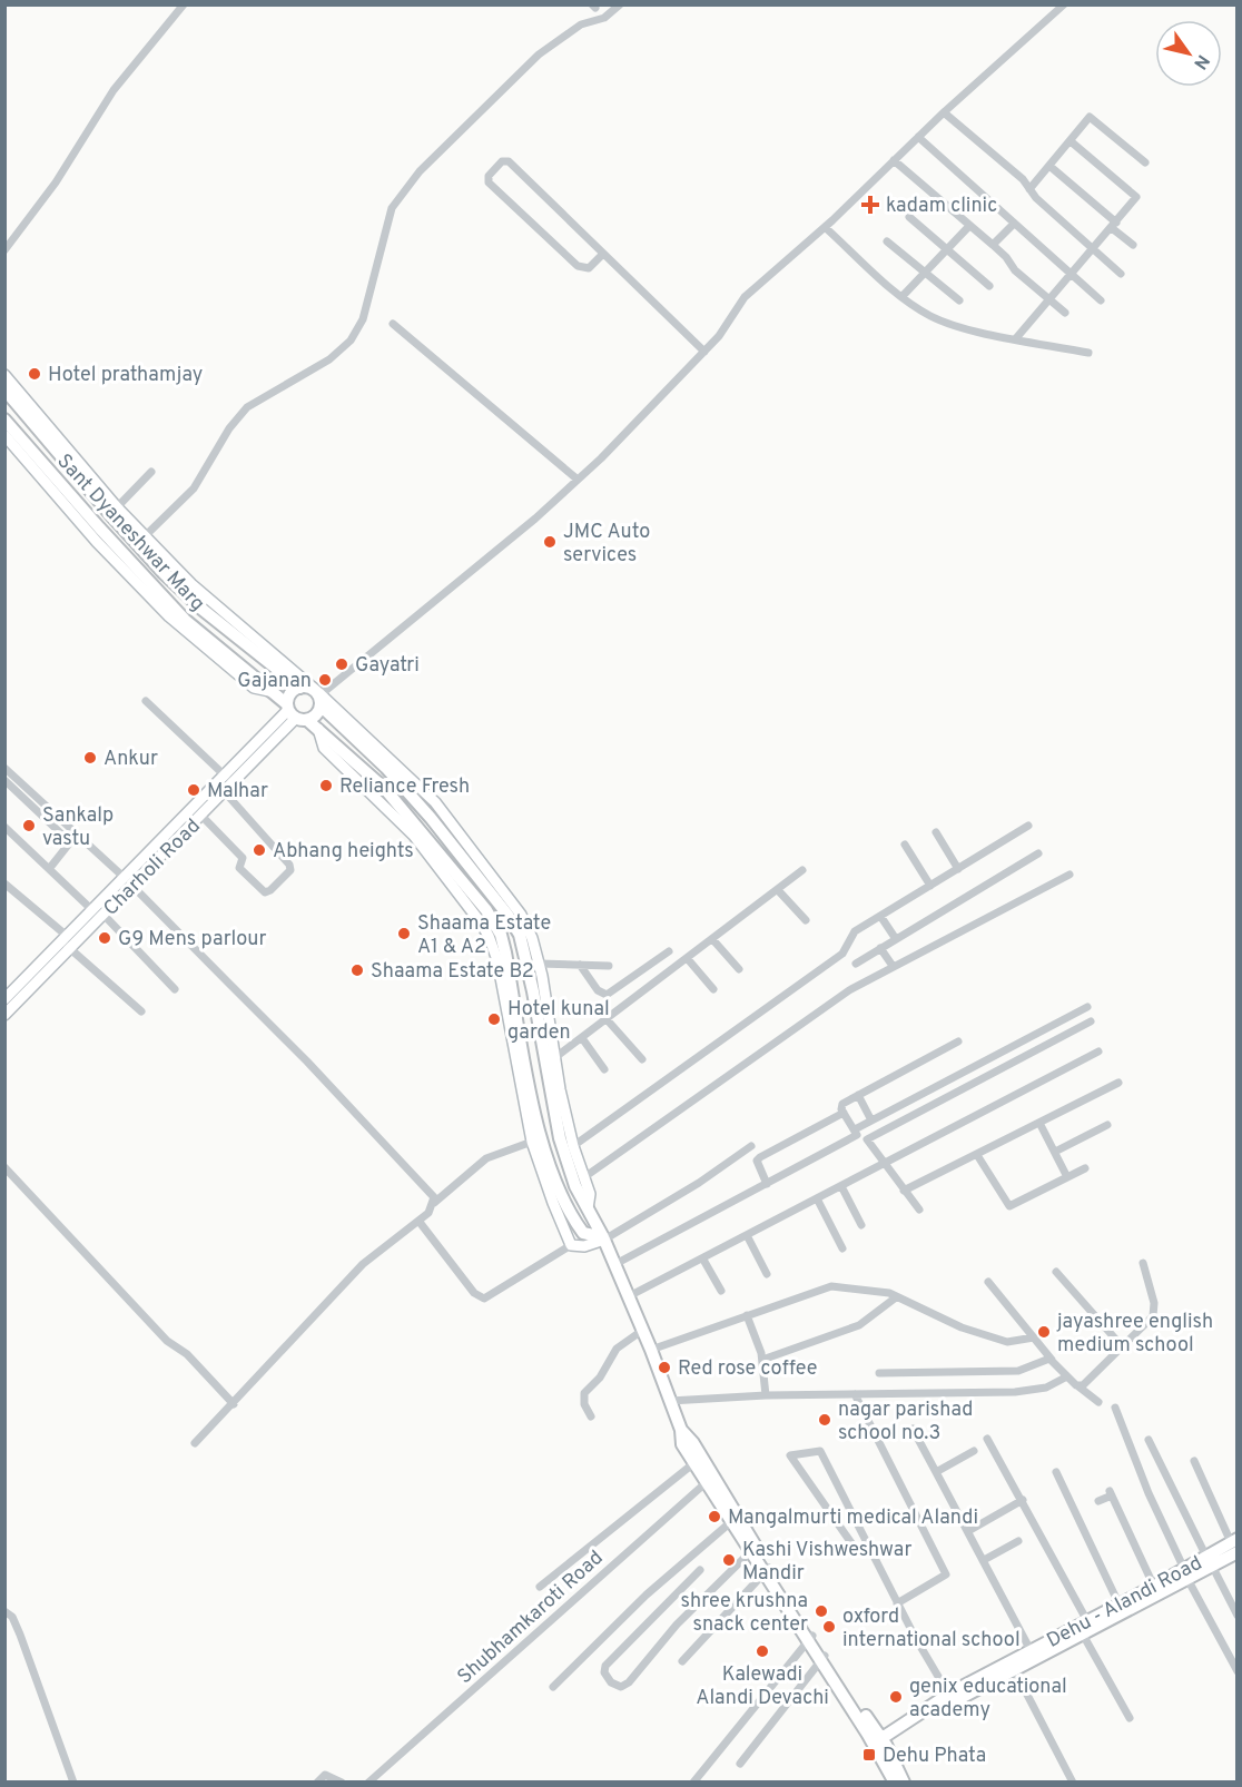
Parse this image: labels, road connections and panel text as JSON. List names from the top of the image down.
{
  "streets": {
    "main road": ["Sant Dyaneshwar Marg", "Dehu - Alandi Road"],
    "street": ["Charholi Road", "Shubhamkaroti Road"]
  },
  "crossings": [
    ["Sant Dyaneshwar Marg", "Charholi Road"]
  ],
  "places": {
    "health": ["kadam clinic"],
    "other": [
      "Hotel prathamjay",
      "JMC Auto services",
      "Gayatri",
      "Gajanan",
      "Ankur",
      "Reliance Fresh",
      "Malhar",
      "Sankalp vastu",
      "Abhang heights",
      "Shaama Estate A1 & A2",
      "G9 Mens parlour",
      "Shaama Estate B2",
      "Hotel kunal garden",
      "jayashree english medium school",
      "Red rose coffee",
      "nagar parishad school no.3",
      "Mangalmurti medical Alandi",
      "Kashi Vishweshwar Mandir",
      "shree krushna snack center",
      "oxford international school",
      "Kalewadi Alandi Devachi",
      "genix educational academy"
    ],
    "transit": ["Dehu Phata"]
  },
  "north": "bottom right"
}
